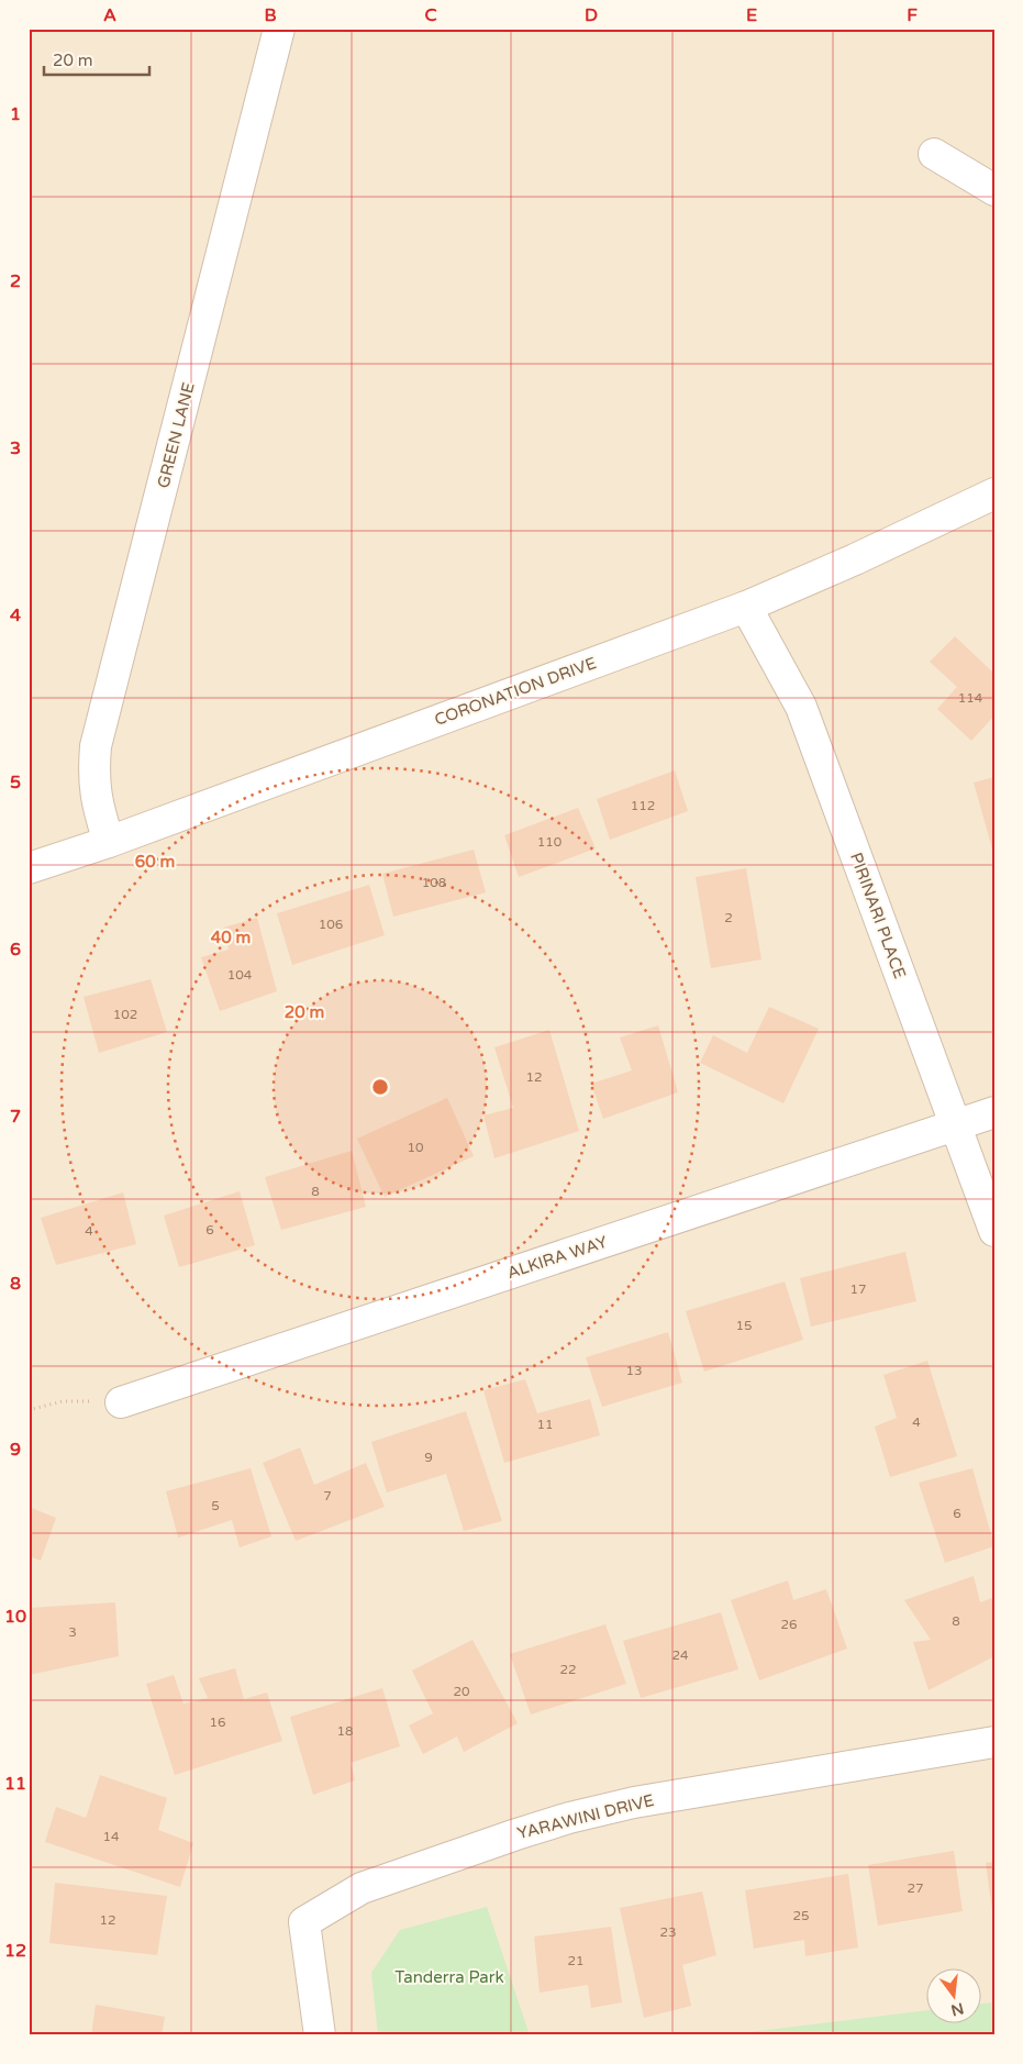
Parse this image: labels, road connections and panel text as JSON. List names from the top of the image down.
{
  "streets": {
    "street": [
      "GREEN LANE",
      "CORONATION DRIVE",
      "PIRINARI PLACE",
      "ALKIRA WAY",
      "YARAWINI DRIVE"
    ]
  },
  "crossings": [
    ["GREEN LANE", "CORONATION DRIVE"],
    ["CORONATION DRIVE", "PIRINARI PLACE"],
    ["PIRINARI PLACE", "ALKIRA WAY"]
  ],
  "parks": ["Tanderra Park"],
  "house_numbers": [
    "114",
    "112",
    "110",
    "108",
    "2",
    "106",
    "104",
    "102",
    "12",
    "10",
    "8",
    "6",
    "4",
    "17",
    "15",
    "13",
    "4",
    "11",
    "9",
    "7",
    "5",
    "6",
    "8",
    "26",
    "3",
    "24",
    "22",
    "20",
    "16",
    "18",
    "14",
    "27",
    "25",
    "12",
    "23",
    "21"
  ],
  "scale_bar": "20 m",
  "north": "bottom",
  "grid": {
    "columns": [
      "A",
      "B",
      "C",
      "D",
      "E",
      "F"
    ],
    "rows": [
      "1",
      "2",
      "3",
      "4",
      "5",
      "6",
      "7",
      "8",
      "9",
      "10",
      "11",
      "12"
    ]
  },
  "rings": ["60 m", "40 m", "20 m"]
}
